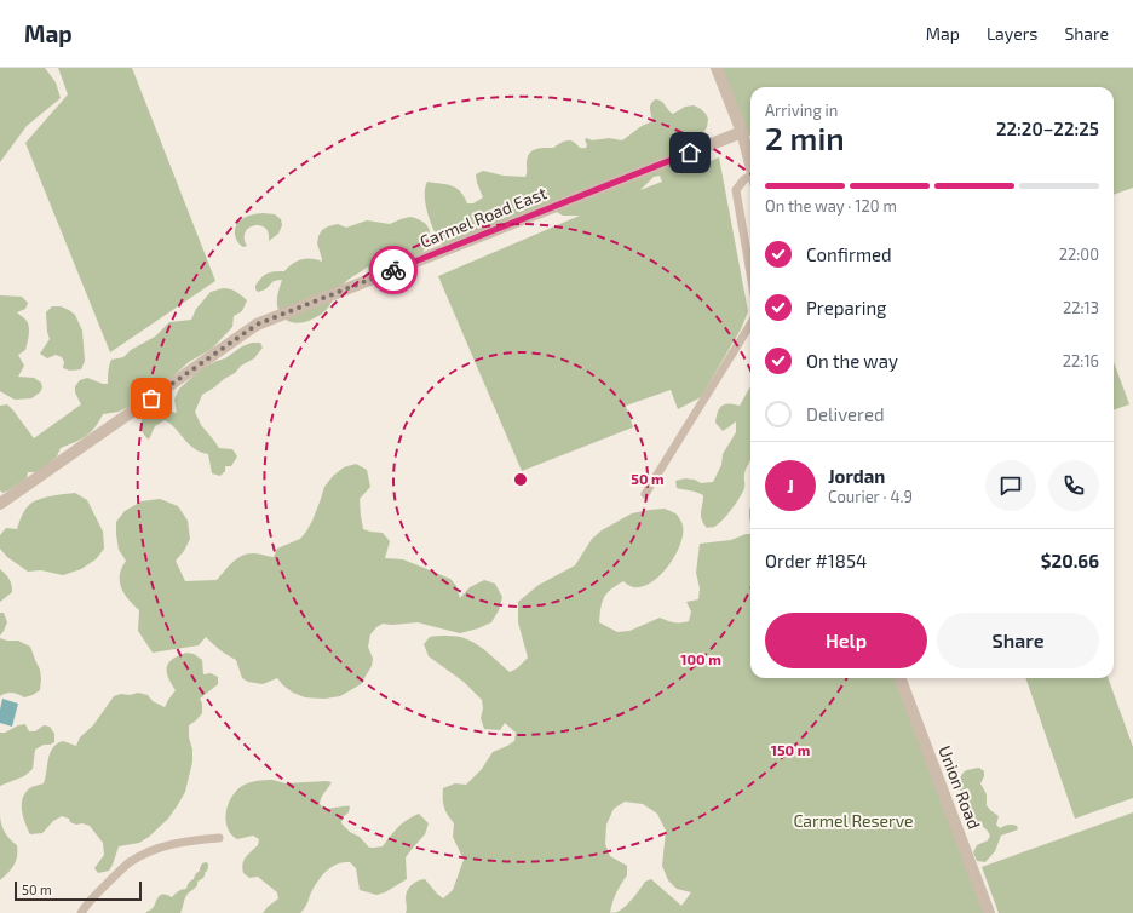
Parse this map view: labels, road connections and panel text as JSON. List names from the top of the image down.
{
  "streets": {
    "street": ["Carmel Road East", "Union Road"]
  },
  "parks": ["Carmel Reserve"],
  "scale_bar": "50 m",
  "page": {
    "header": "Map",
    "nav": ["Map", "Layers", "Share"],
    "heading": ["2 min", "Arriving in", "22:20–22:25"],
    "panel": [
      "Jordan",
      "Courier · 4.9",
      "Order #1854",
      "$20.66"
    ],
    "bar": "On the way · 120 m",
    "list": [
      ["Confirmed", "22:00"],
      ["Preparing", "22:13"],
      ["On the way", "22:16"],
      "Delivered"
    ],
    "round": "J",
    "buttons": ["Help", "Share"],
    "scale": "50 m"
  },
  "rings": ["50 m", "100 m", "150 m"]
}
